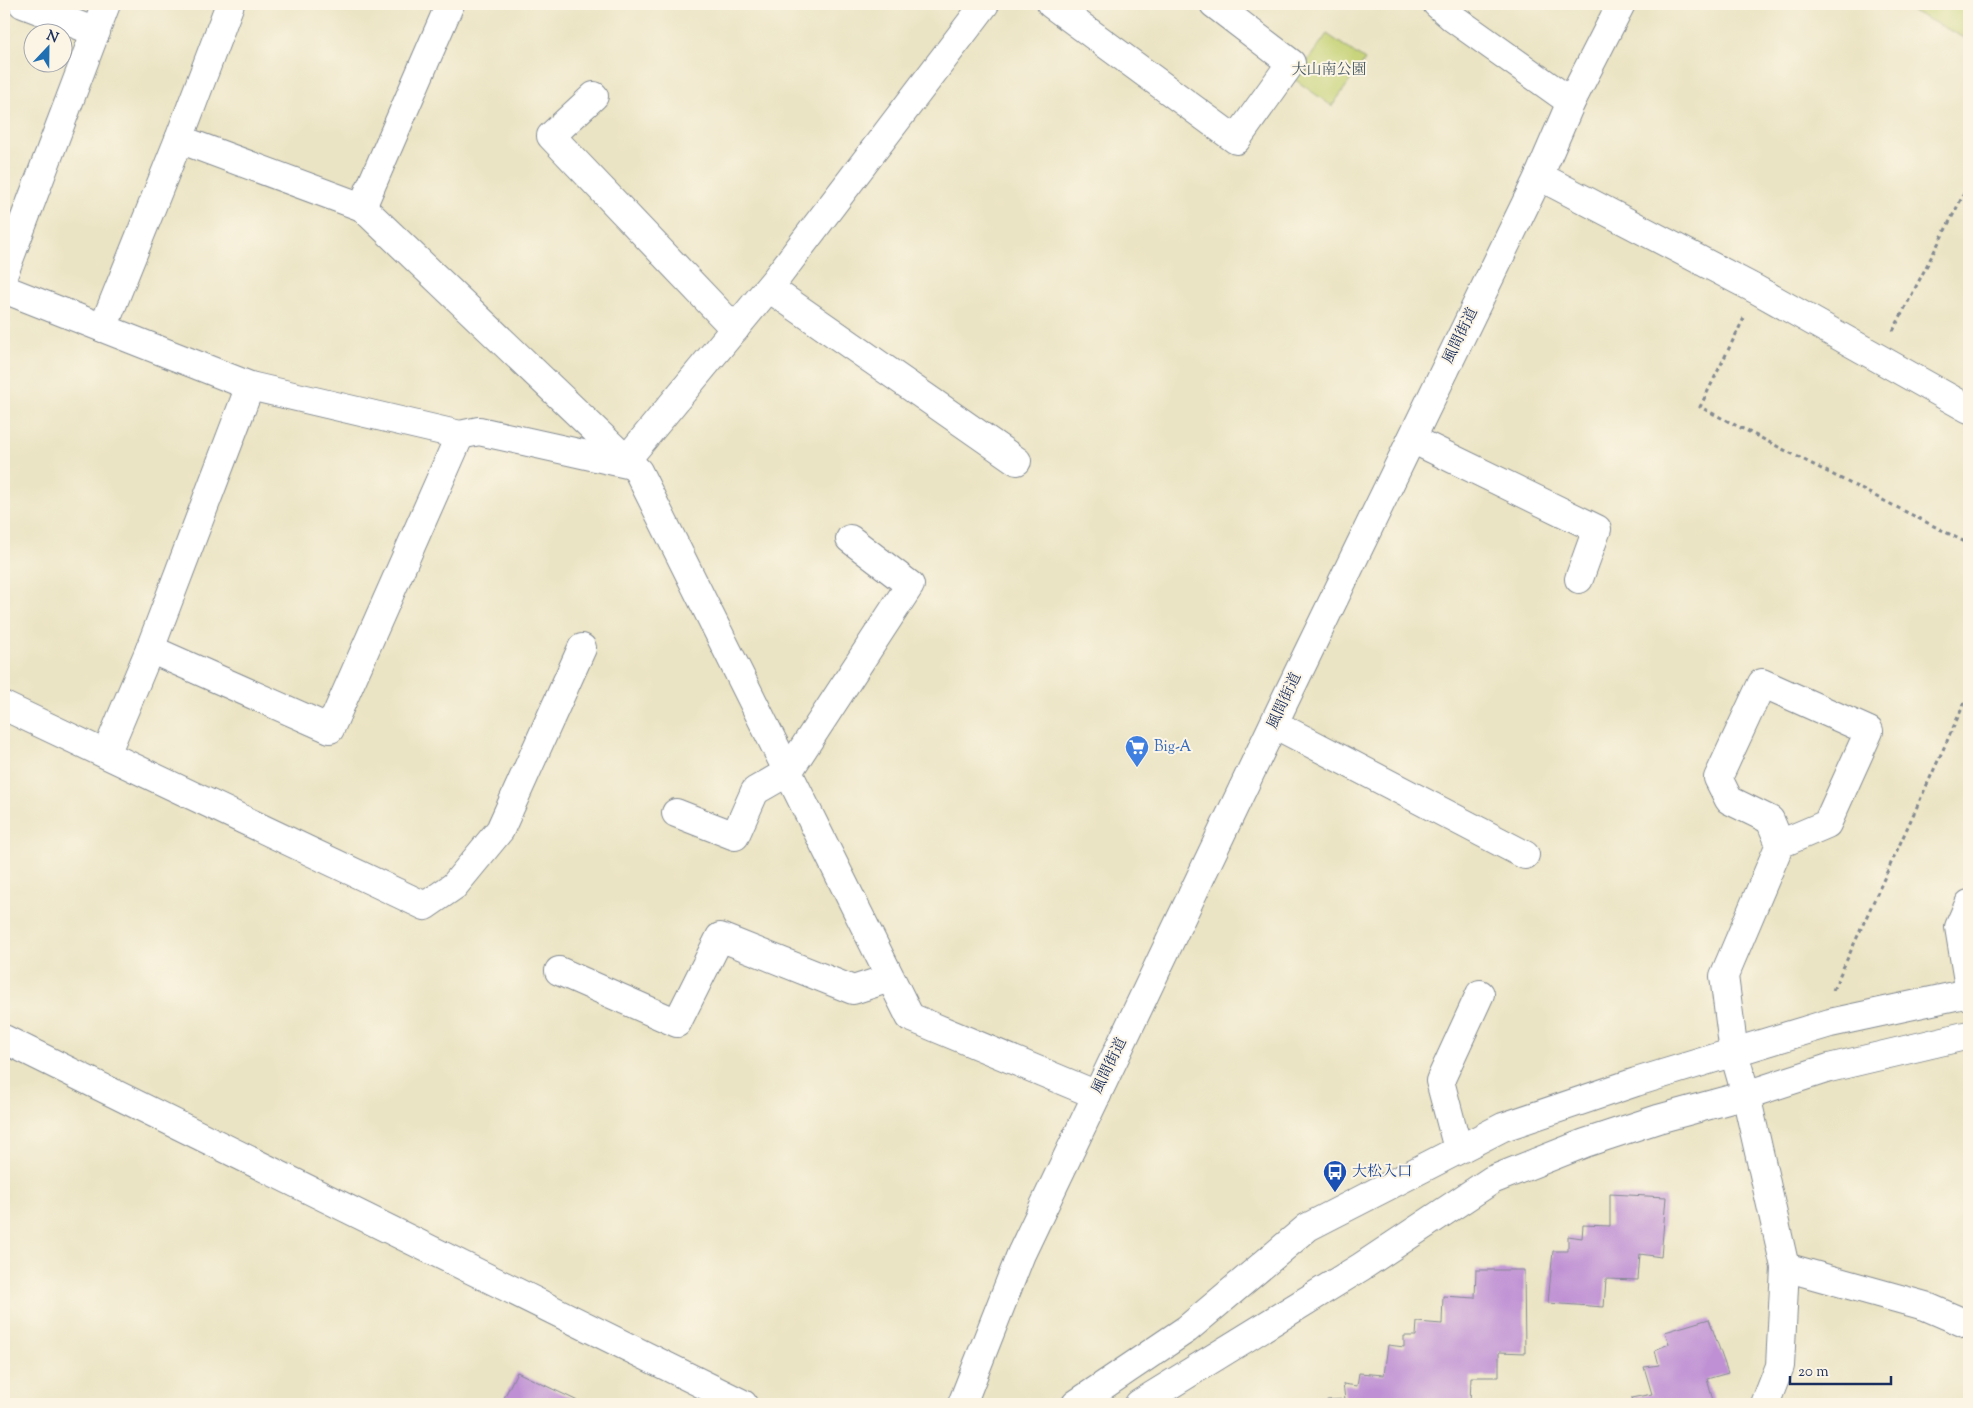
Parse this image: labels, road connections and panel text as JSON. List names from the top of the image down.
{
  "streets": {
    "street": ["風間街道"]
  },
  "parks": ["大山南公園"],
  "places": {
    "supermarket": ["Big-A"],
    "bus stop": ["大松入口"]
  },
  "scale_bar": "20 m",
  "north": "top"
}
